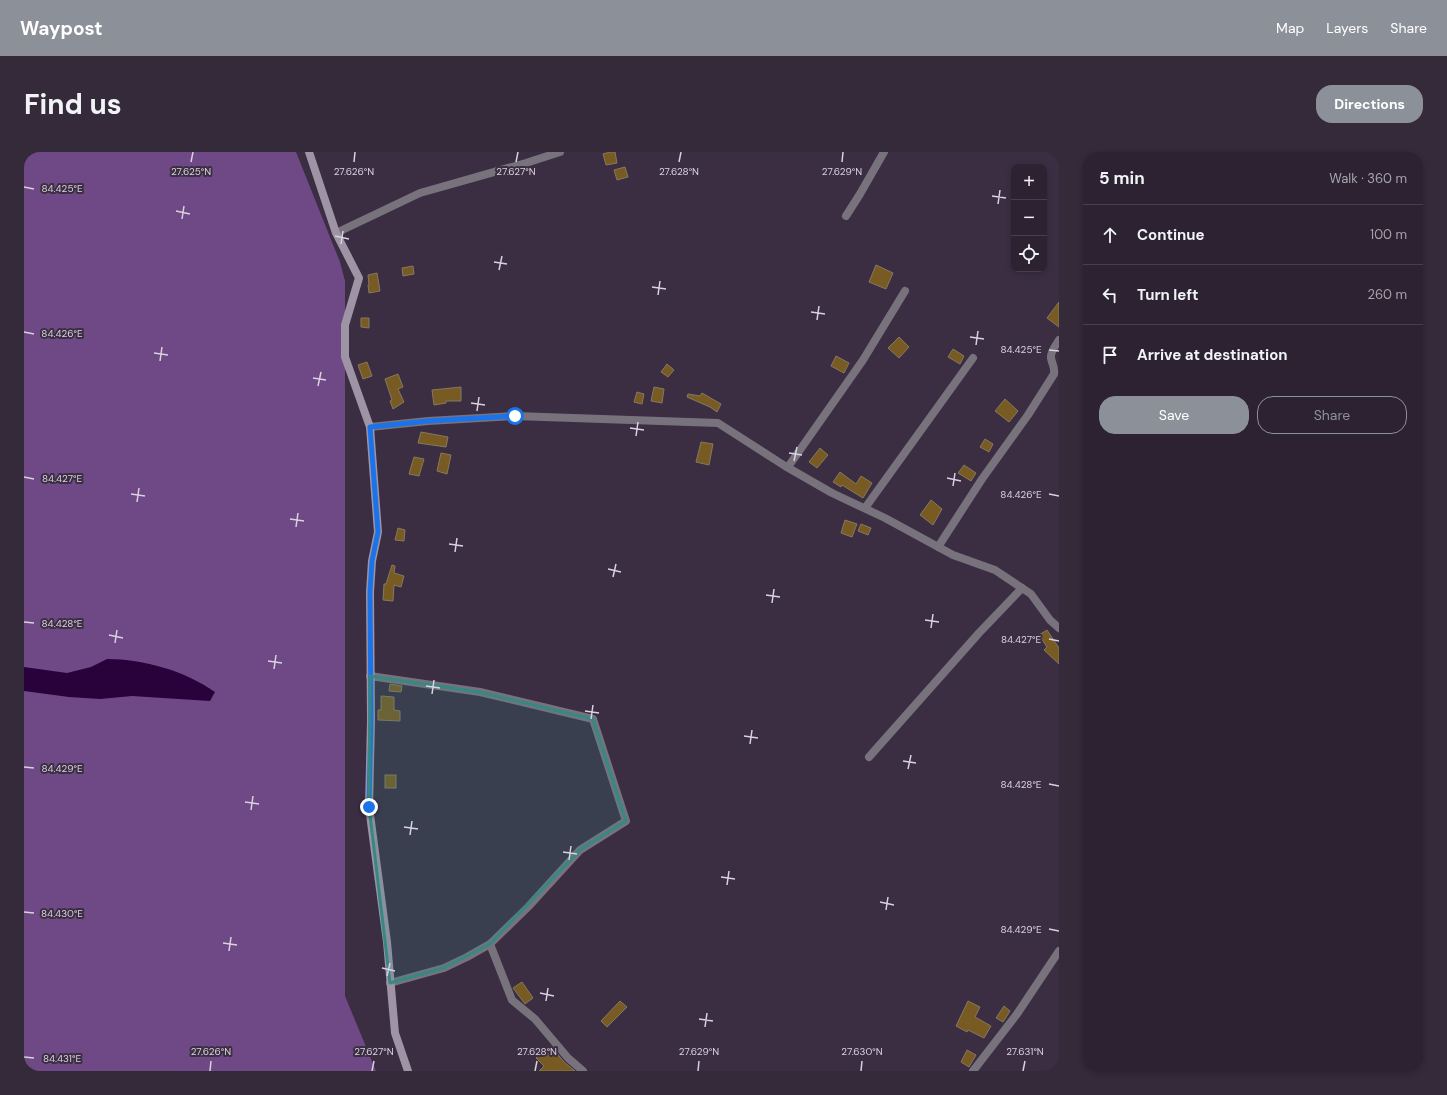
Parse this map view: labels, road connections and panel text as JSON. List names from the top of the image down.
{
  "page": {
    "header": "Waypost",
    "nav": ["Map", "Layers", "Share"],
    "buttons": [
      "Directions",
      ["Save", "Share"]
    ],
    "title": "Find us",
    "heading": ["5 min", "Walk · 360 m"],
    "map_buttons": ["+", "−"],
    "list": [
      ["Continue", "100 m"],
      ["Turn left", "260 m"],
      "Arrive at destination"
    ]
  },
  "coordinates": [
    "27.625°N",
    "27.626°N",
    "27.627°N",
    "27.628°N",
    "27.629°N",
    "84.425°E",
    "84.426°E",
    "84.427°E",
    "84.428°E",
    "84.429°E",
    "84.430°E",
    "27.630°N",
    "27.631°N",
    "84.431°E"
  ]
}
